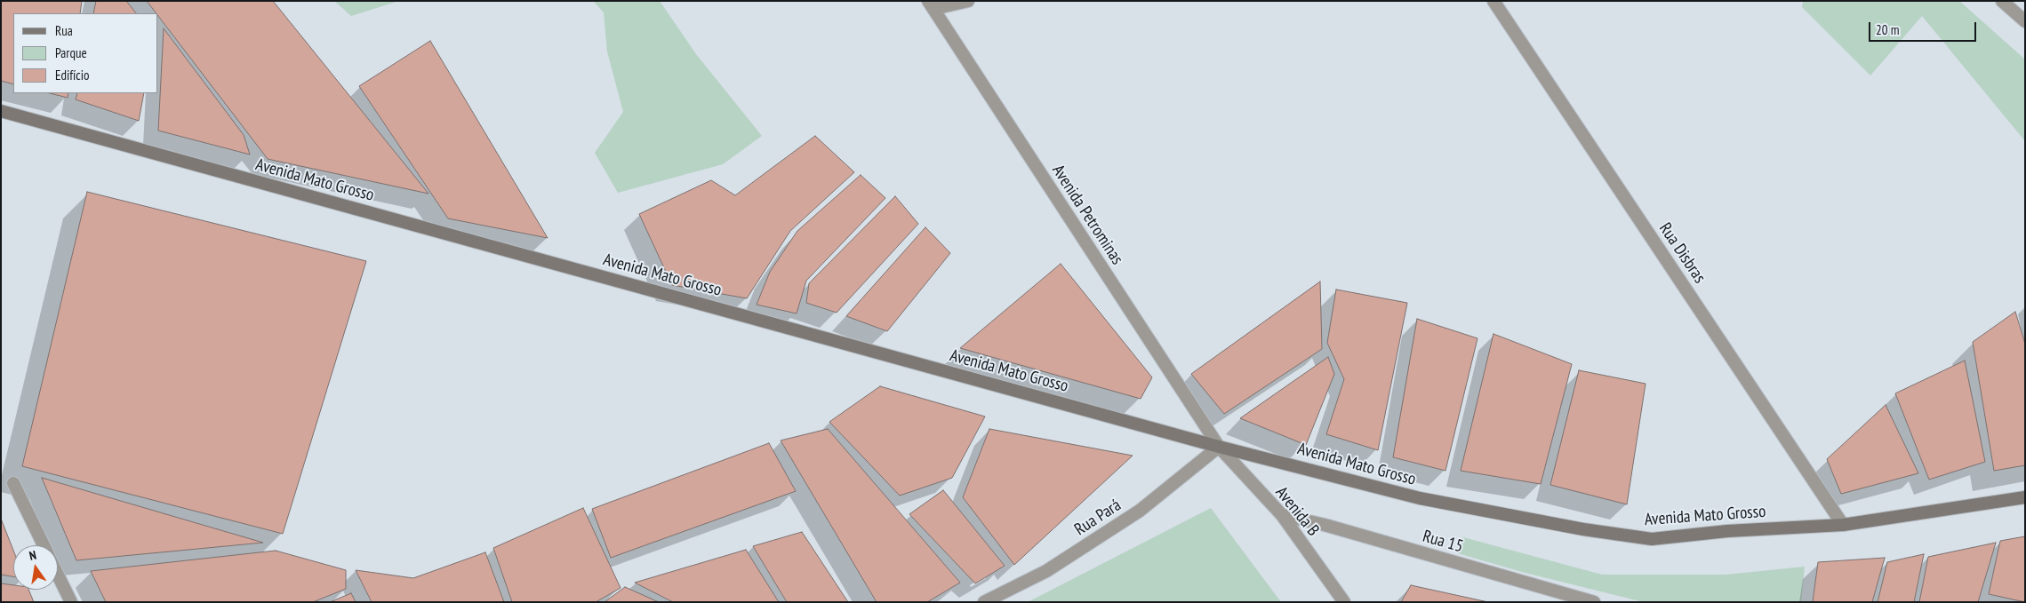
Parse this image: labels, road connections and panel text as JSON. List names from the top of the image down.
{
  "streets": {
    "main road": ["Avenida Mato Grosso"],
    "street": [
      "Avenida Petrominas",
      "Rua Disbras",
      "Avenida B",
      "Rua Pará",
      "Rua 15"
    ]
  },
  "crossings": [
    ["Avenida Mato Grosso", "Avenida Petrominas"],
    ["Avenida Mato Grosso", "Rua Disbras"],
    ["Avenida Mato Grosso", "Avenida B"],
    ["Avenida Mato Grosso", "Rua Pará"],
    ["Avenida Petrominas", "Avenida B"],
    ["Avenida Petrominas", "Rua Pará"],
    ["Avenida B", "Rua Pará"],
    ["Avenida B", "Rua 15"]
  ],
  "legend": ["Rua", "Parque", "Edifício"],
  "scale_bar": "20 m",
  "north": "top"
}
